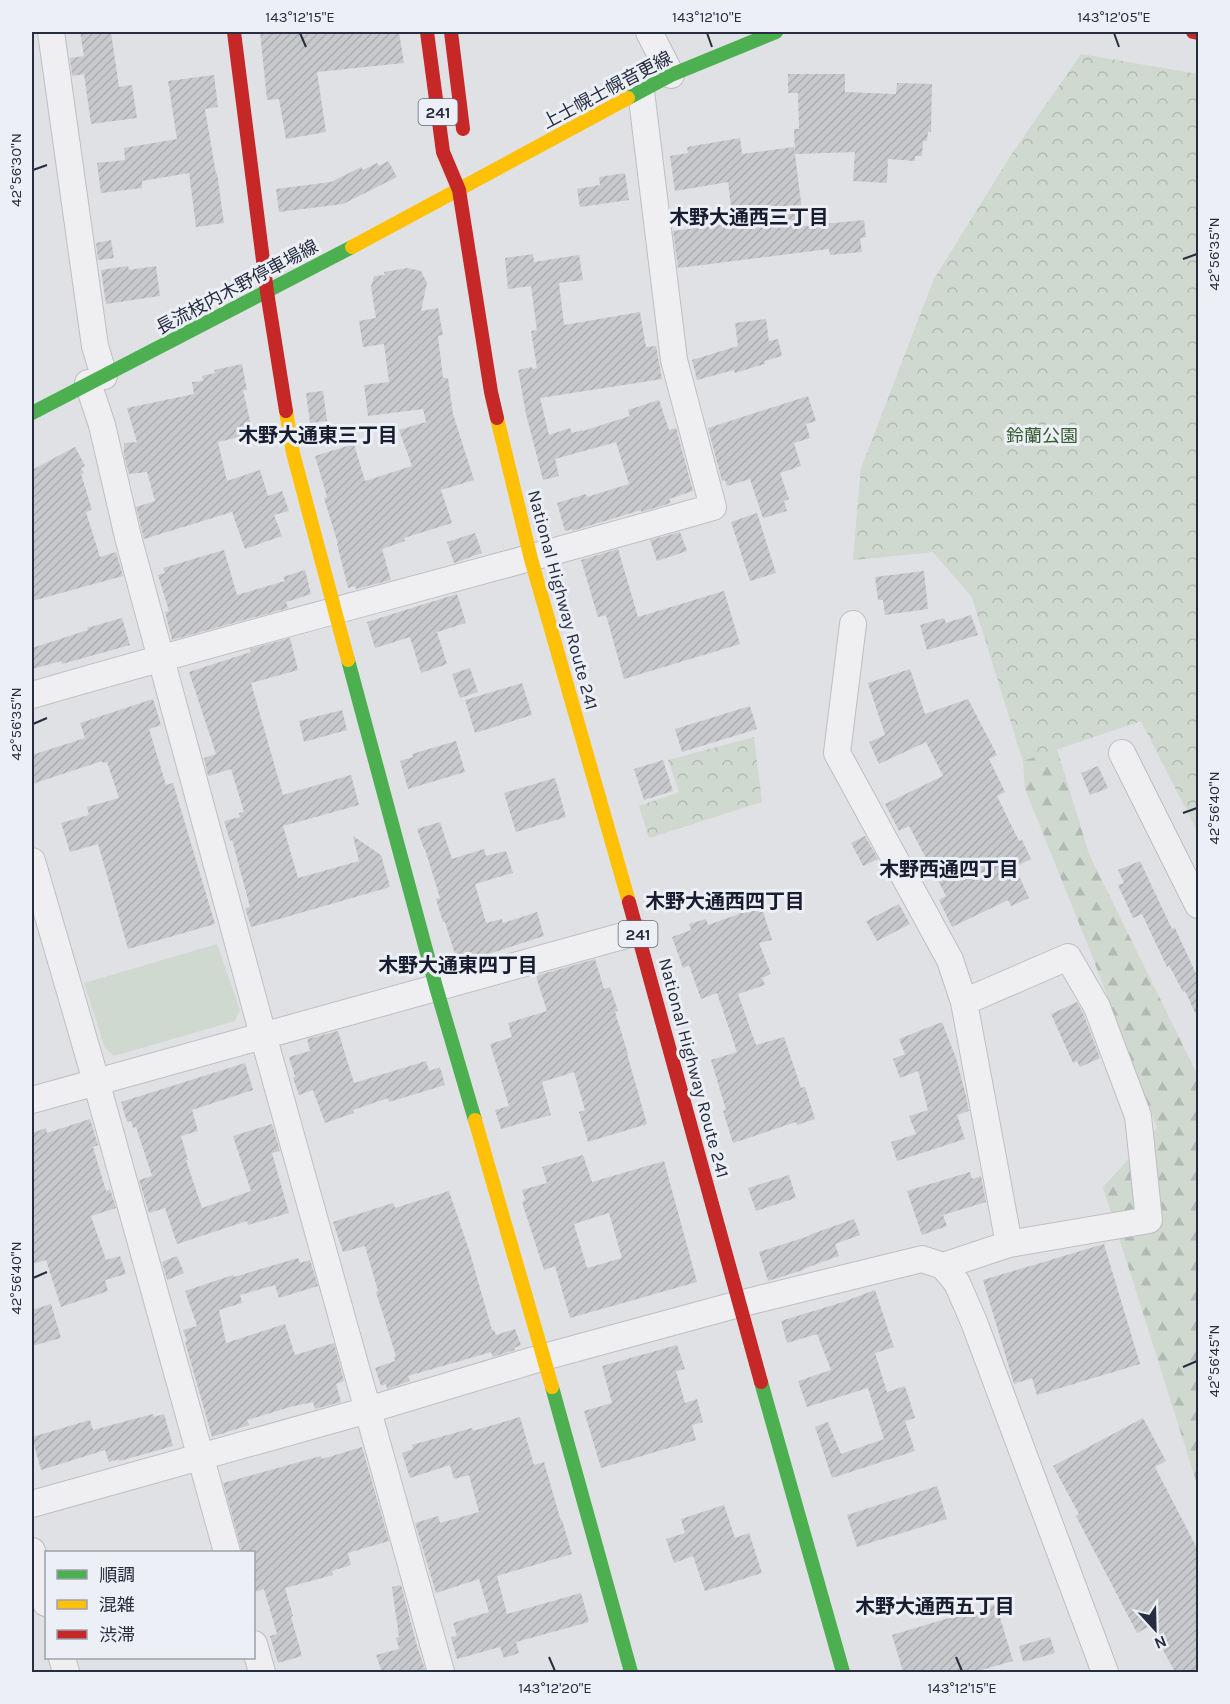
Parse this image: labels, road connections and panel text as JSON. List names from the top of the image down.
{
  "streets": {
    "main road": [
      "上士幌士幌音更線",
      "241",
      "長流枝内木野停車場線",
      "National Highway Route 241"
    ]
  },
  "crossings": [
    ["上士幌士幌音更線", "長流枝内木野停車場線"],
    ["上士幌士幌音更線", "National Highway Route 241"],
    ["長流枝内木野停車場線", "National Highway Route 241"]
  ],
  "districts": [
    "木野大通西三丁目",
    "木野大通東三丁目",
    "木野西通四丁目",
    "木野大通西四丁目",
    "木野大通東四丁目",
    "木野大通西五丁目"
  ],
  "parks": ["鈴蘭公園"],
  "legend": ["順調", "混雑", "渋滞"],
  "north": "bottom",
  "coordinates": [
    "143°12'15\"E",
    "143°12'10\"E",
    "143°12'05\"E",
    "42°56'30\"N",
    "42°56'35\"N",
    "42°56'40\"N",
    "42°56'45\"N",
    "143°12'20\"E"
  ]
}
